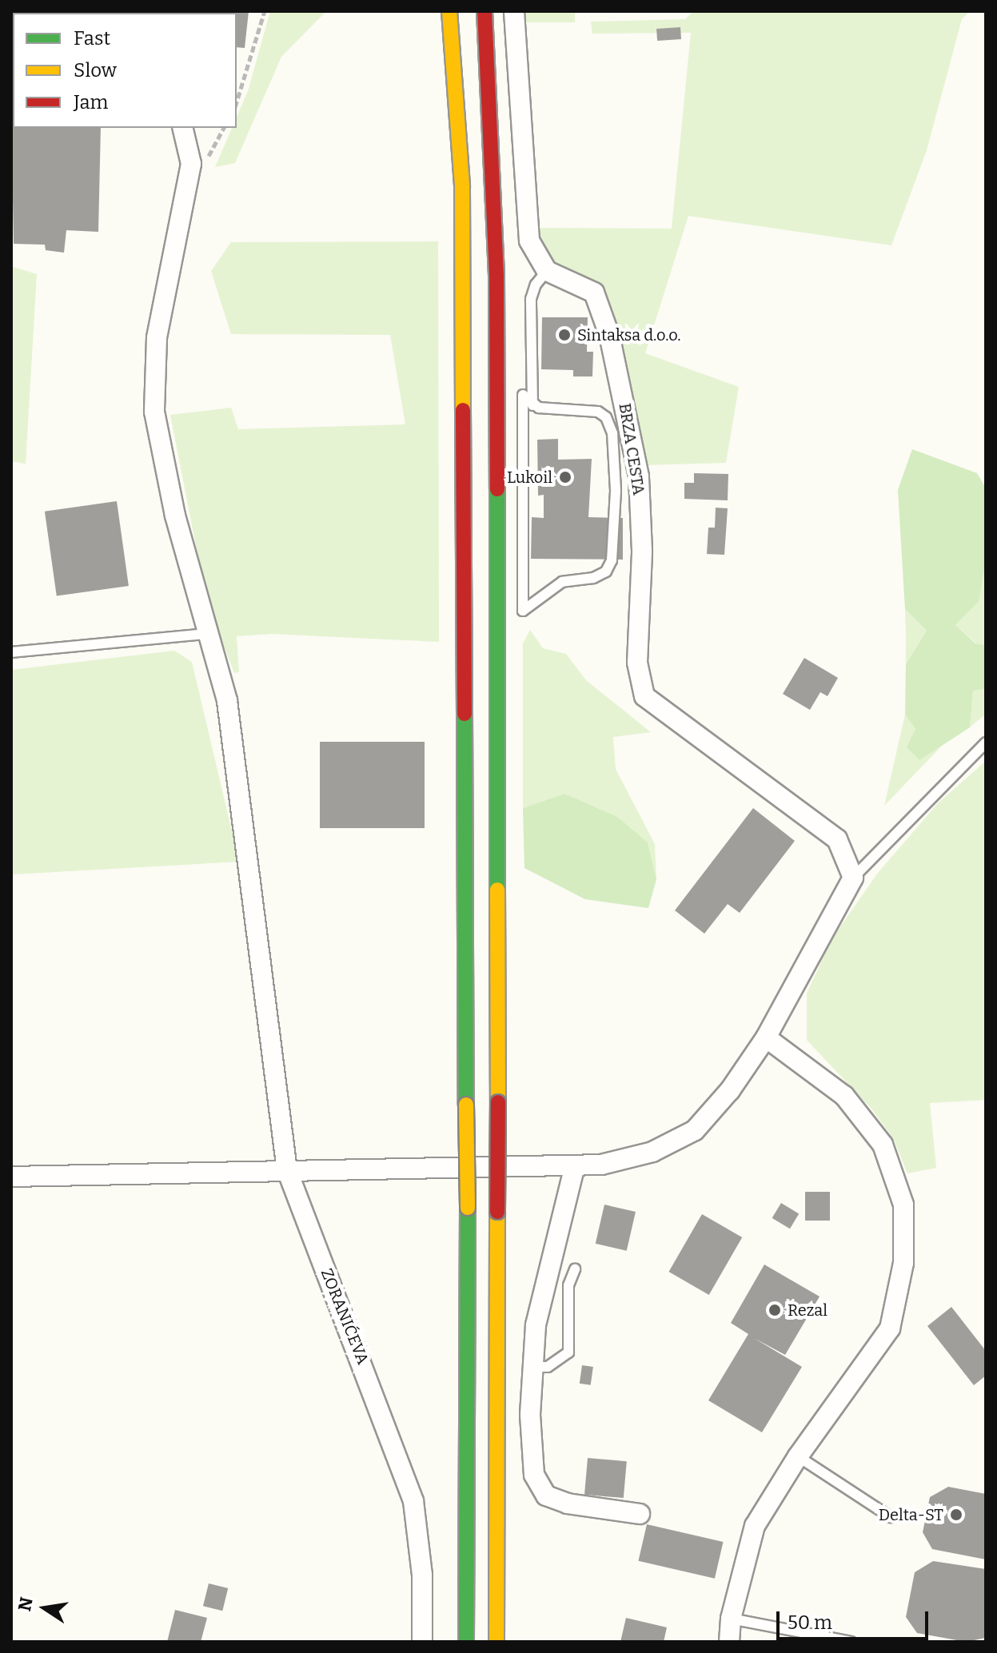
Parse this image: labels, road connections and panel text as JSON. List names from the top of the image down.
{
  "streets": {
    "street": ["BRZA CESTA", "ZORANIĆEVA"]
  },
  "places": [
    "Sintaksa d.o.o.",
    "Lukoil",
    "Rezal",
    "Delta-ST"
  ],
  "legend": ["Fast", "Slow", "Jam"],
  "scale_bar": "50 m",
  "north": "left"
}
